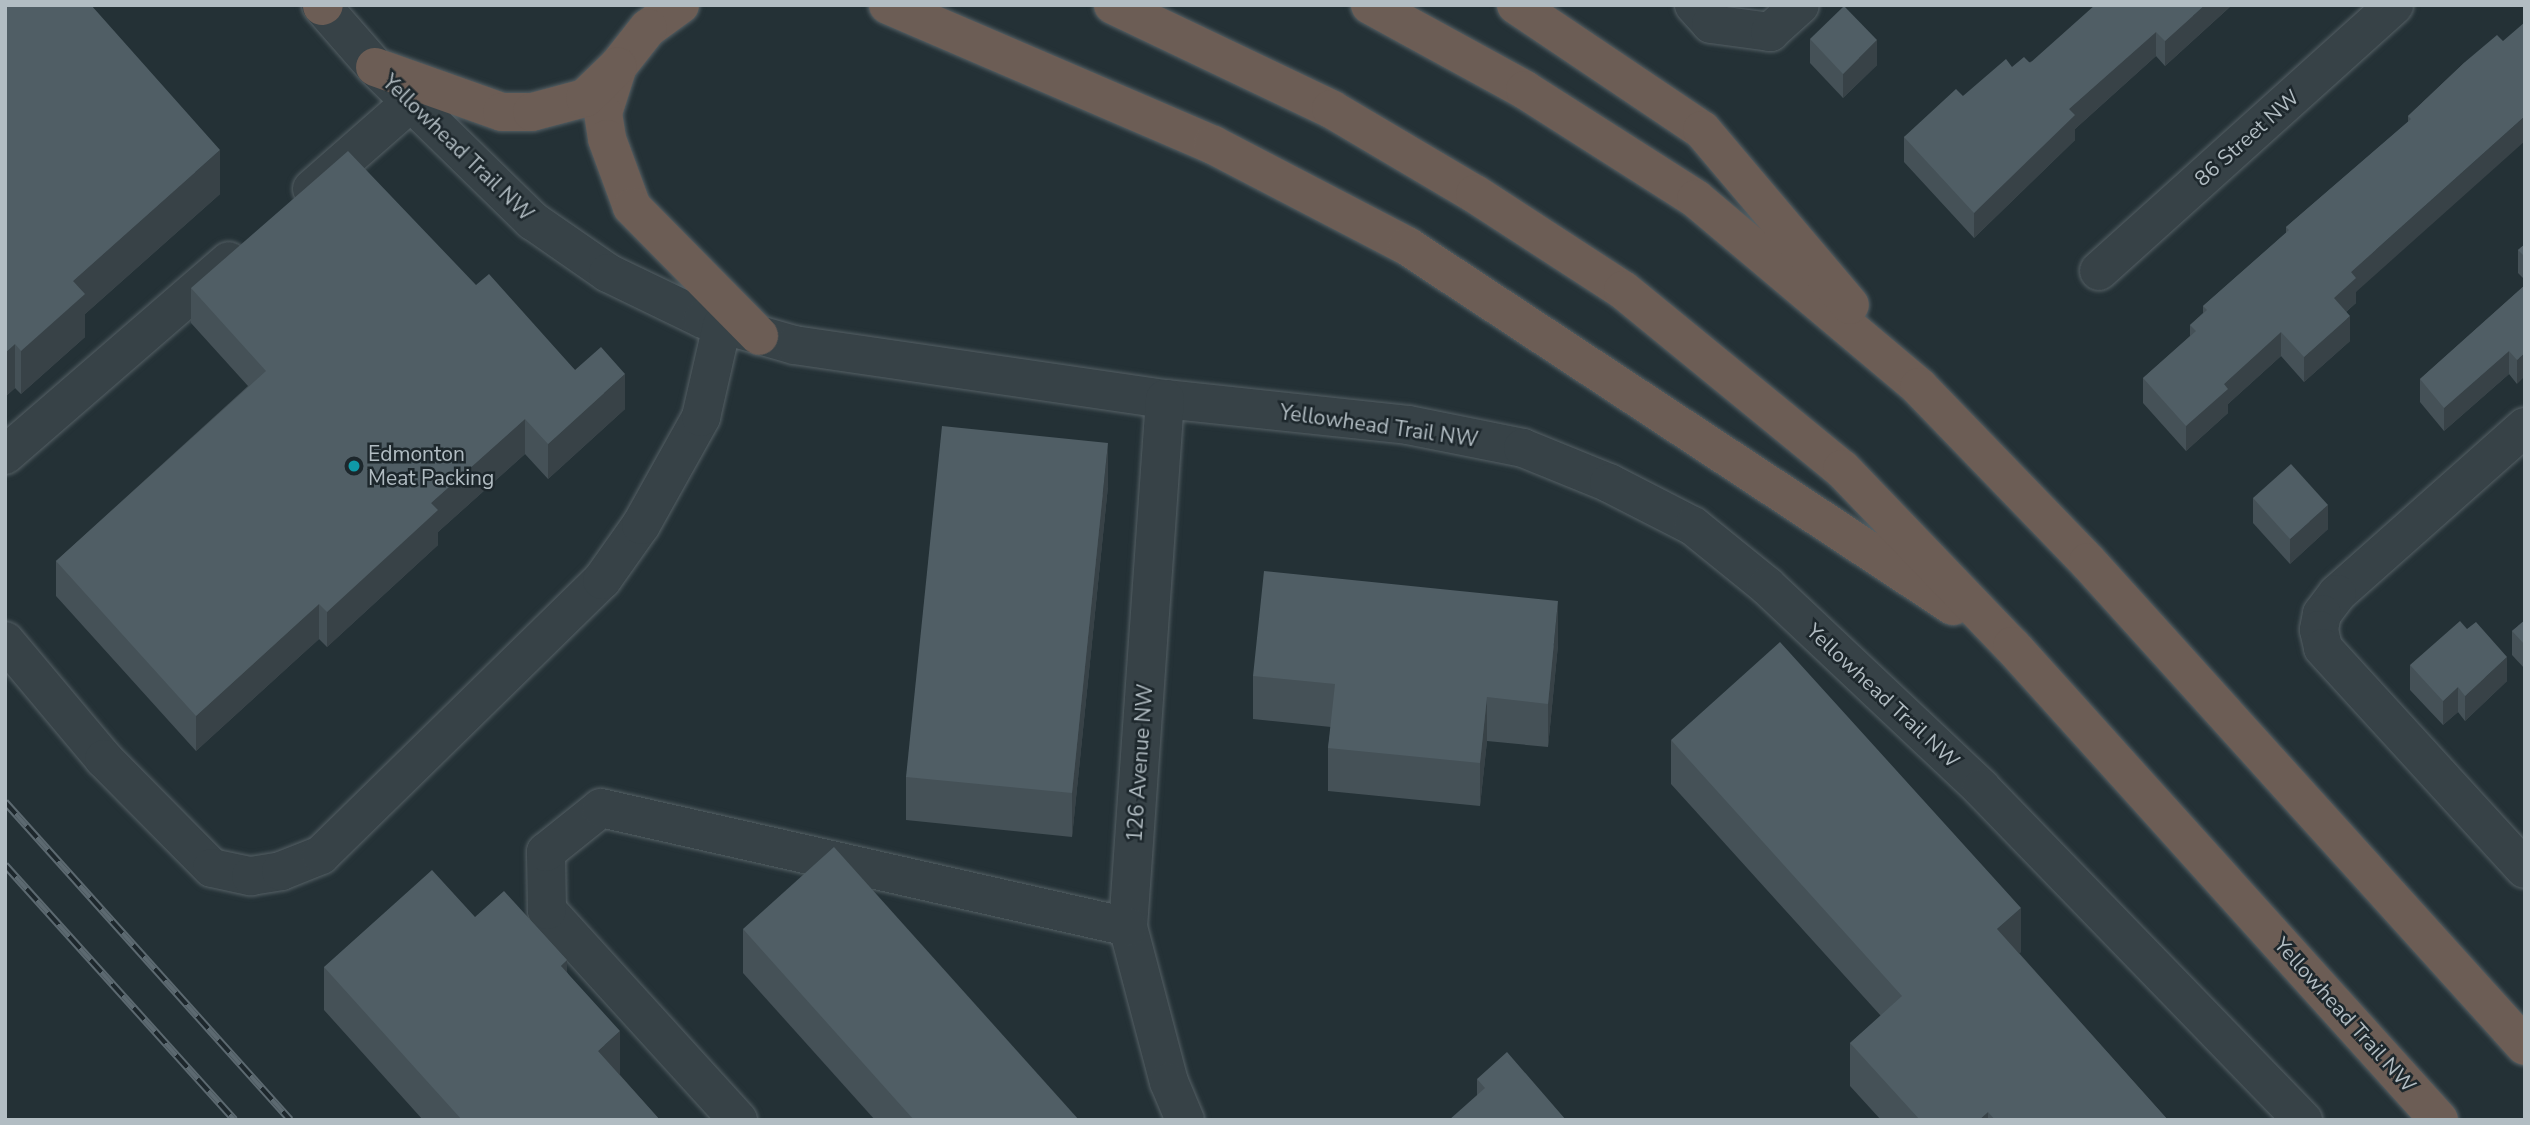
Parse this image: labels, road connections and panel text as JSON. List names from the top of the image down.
{
  "streets": {
    "highway": ["Yellowhead Trail NW"],
    "street": ["86 Street NW", "126 Avenue NW"]
  },
  "crossings": [
    ["Yellowhead Trail NW", "126 Avenue NW"]
  ],
  "places": ["Edmonton Meat Packing"]
}
